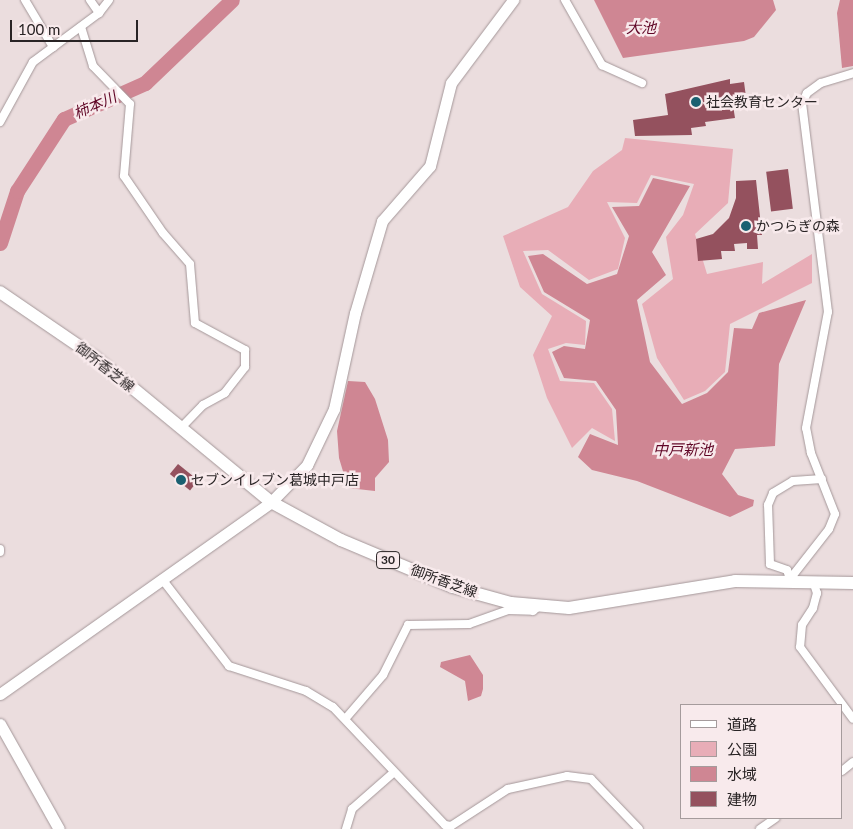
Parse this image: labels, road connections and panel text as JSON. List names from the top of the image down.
{
  "streets": {
    "main road": ["御所香芝線", "30"]
  },
  "water": ["大池", "柿本川", "中戸新池"],
  "places": ["社会教育センター", "かつらぎの森", "セブンイレブン葛城中戸店"],
  "legend": [
    "道路",
    "公園",
    "水域",
    "建物"
  ],
  "scale_bar": "100 m"
}
